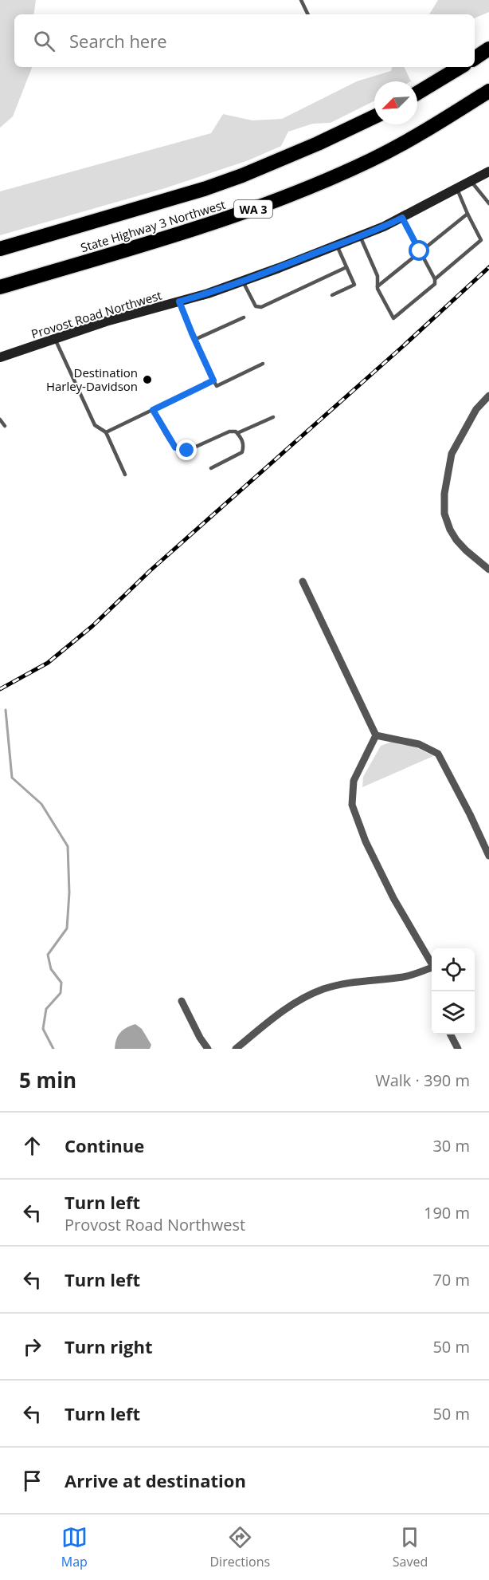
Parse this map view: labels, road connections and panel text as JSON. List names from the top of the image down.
{
  "streets": {
    "highway": ["WA 3", "State Highway 3 Northwest"],
    "street": ["Provost Road Northwest"]
  },
  "places": ["Destination Harley-Davidson"],
  "north": "bottom left",
  "page": {
    "search": "Search here",
    "heading": ["5 min", "Walk · 390 m"],
    "list": [
      ["Continue", "30 m"],
      ["Turn left", "Provost Road Northwest", "190 m"],
      ["Turn left", "70 m"],
      ["Turn right", "50 m"],
      ["Turn left", "50 m"],
      "Arrive at destination"
    ],
    "nav": ["Map", "Directions", "Saved"]
  }
}
